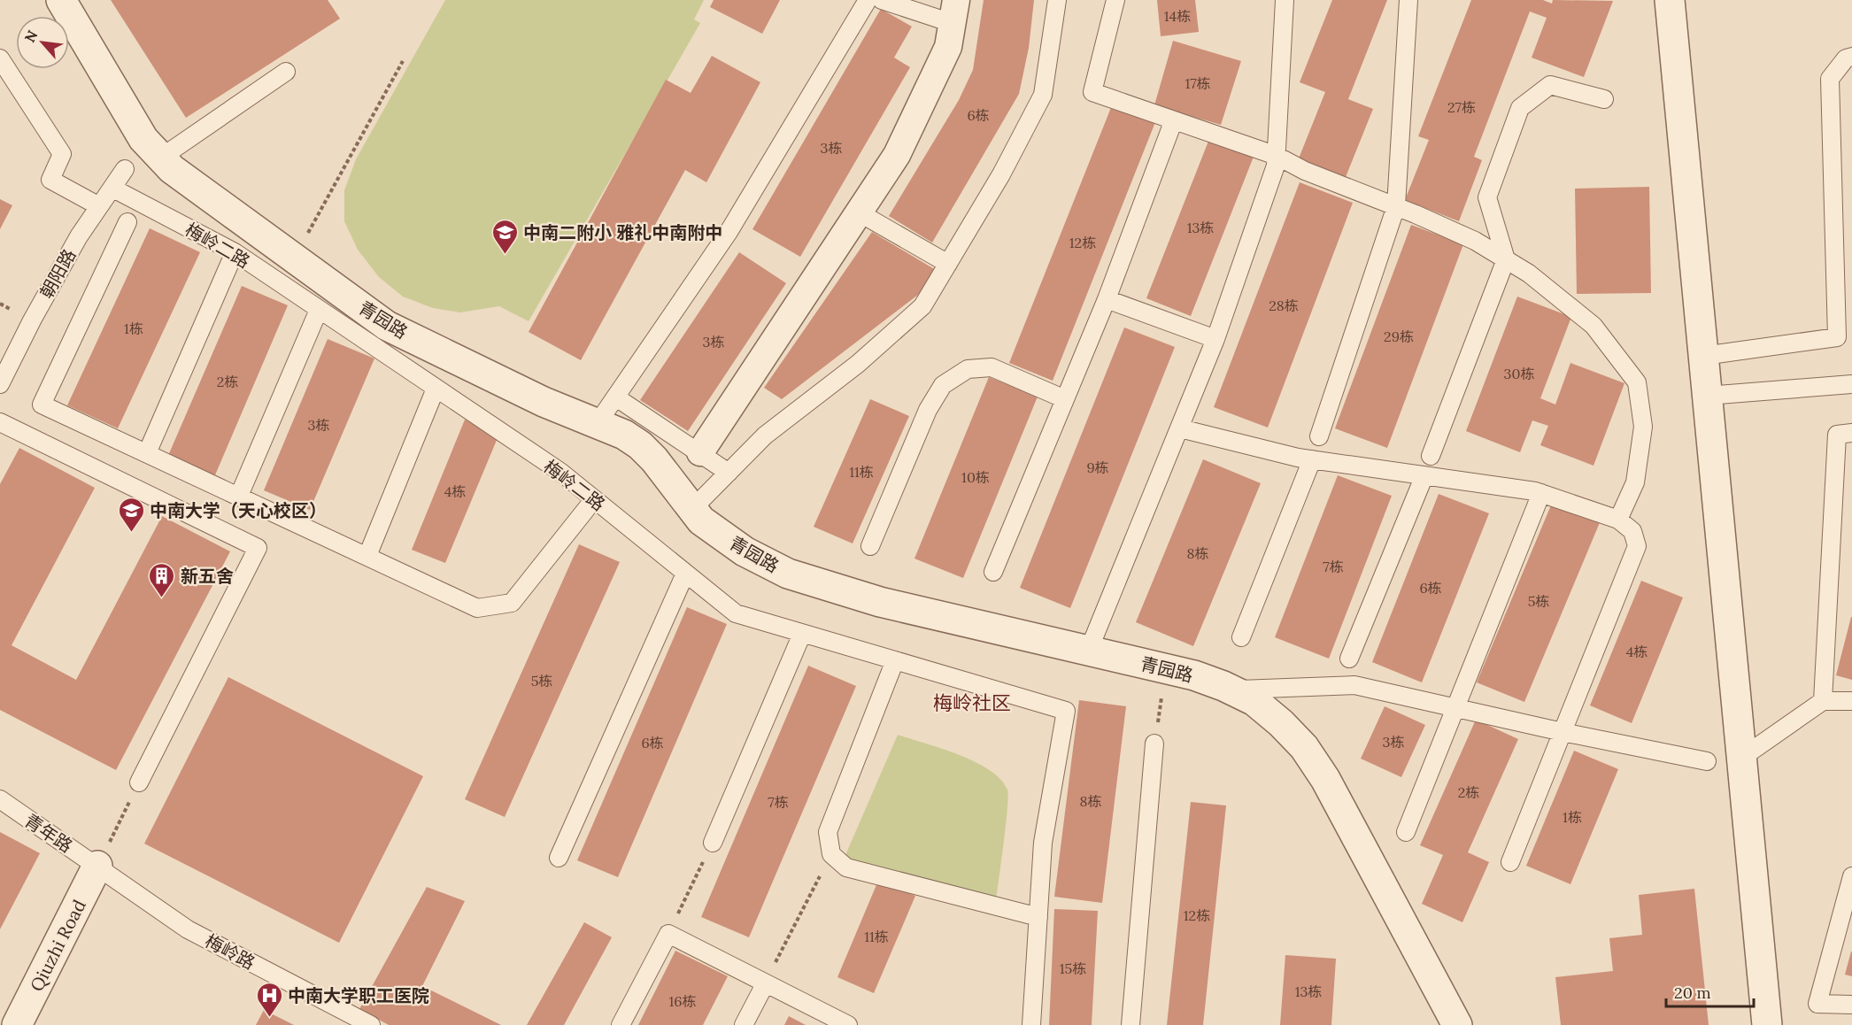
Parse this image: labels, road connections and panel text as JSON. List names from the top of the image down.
{
  "streets": {
    "street": ["青园路", "Qiuzhi Road"],
    "lane": [
      "梅岭二路",
      "朝阳路",
      "青年路",
      "梅岭路"
    ]
  },
  "crossings": [
    ["梅岭二路", "朝阳路"],
    ["青年路", "Qiuzhi Road"],
    ["青年路", "梅岭路"],
    ["Qiuzhi Road", "梅岭路"]
  ],
  "districts": ["梅岭社区"],
  "places": {
    "school or university": ["中南二附小 雅礼中南附中", "中南大学（天心校区）"],
    "building": ["新五舍"],
    "hospital": ["中南大学职工医院"]
  },
  "house_numbers": [
    "14栋",
    "17栋",
    "27栋",
    "6栋",
    "3栋",
    "13栋",
    "12栋",
    "28栋",
    "1栋",
    "29栋",
    "3栋",
    "30栋",
    "2栋",
    "3栋",
    "9栋",
    "11栋",
    "10栋",
    "4栋",
    "8栋",
    "7栋",
    "6栋",
    "5栋",
    "4栋",
    "5栋",
    "3栋",
    "6栋",
    "2栋",
    "8栋",
    "7栋",
    "1栋",
    "12栋",
    "11栋",
    "15栋",
    "13栋",
    "16栋"
  ],
  "scale_bar": "20 m",
  "north": "top left"
}
